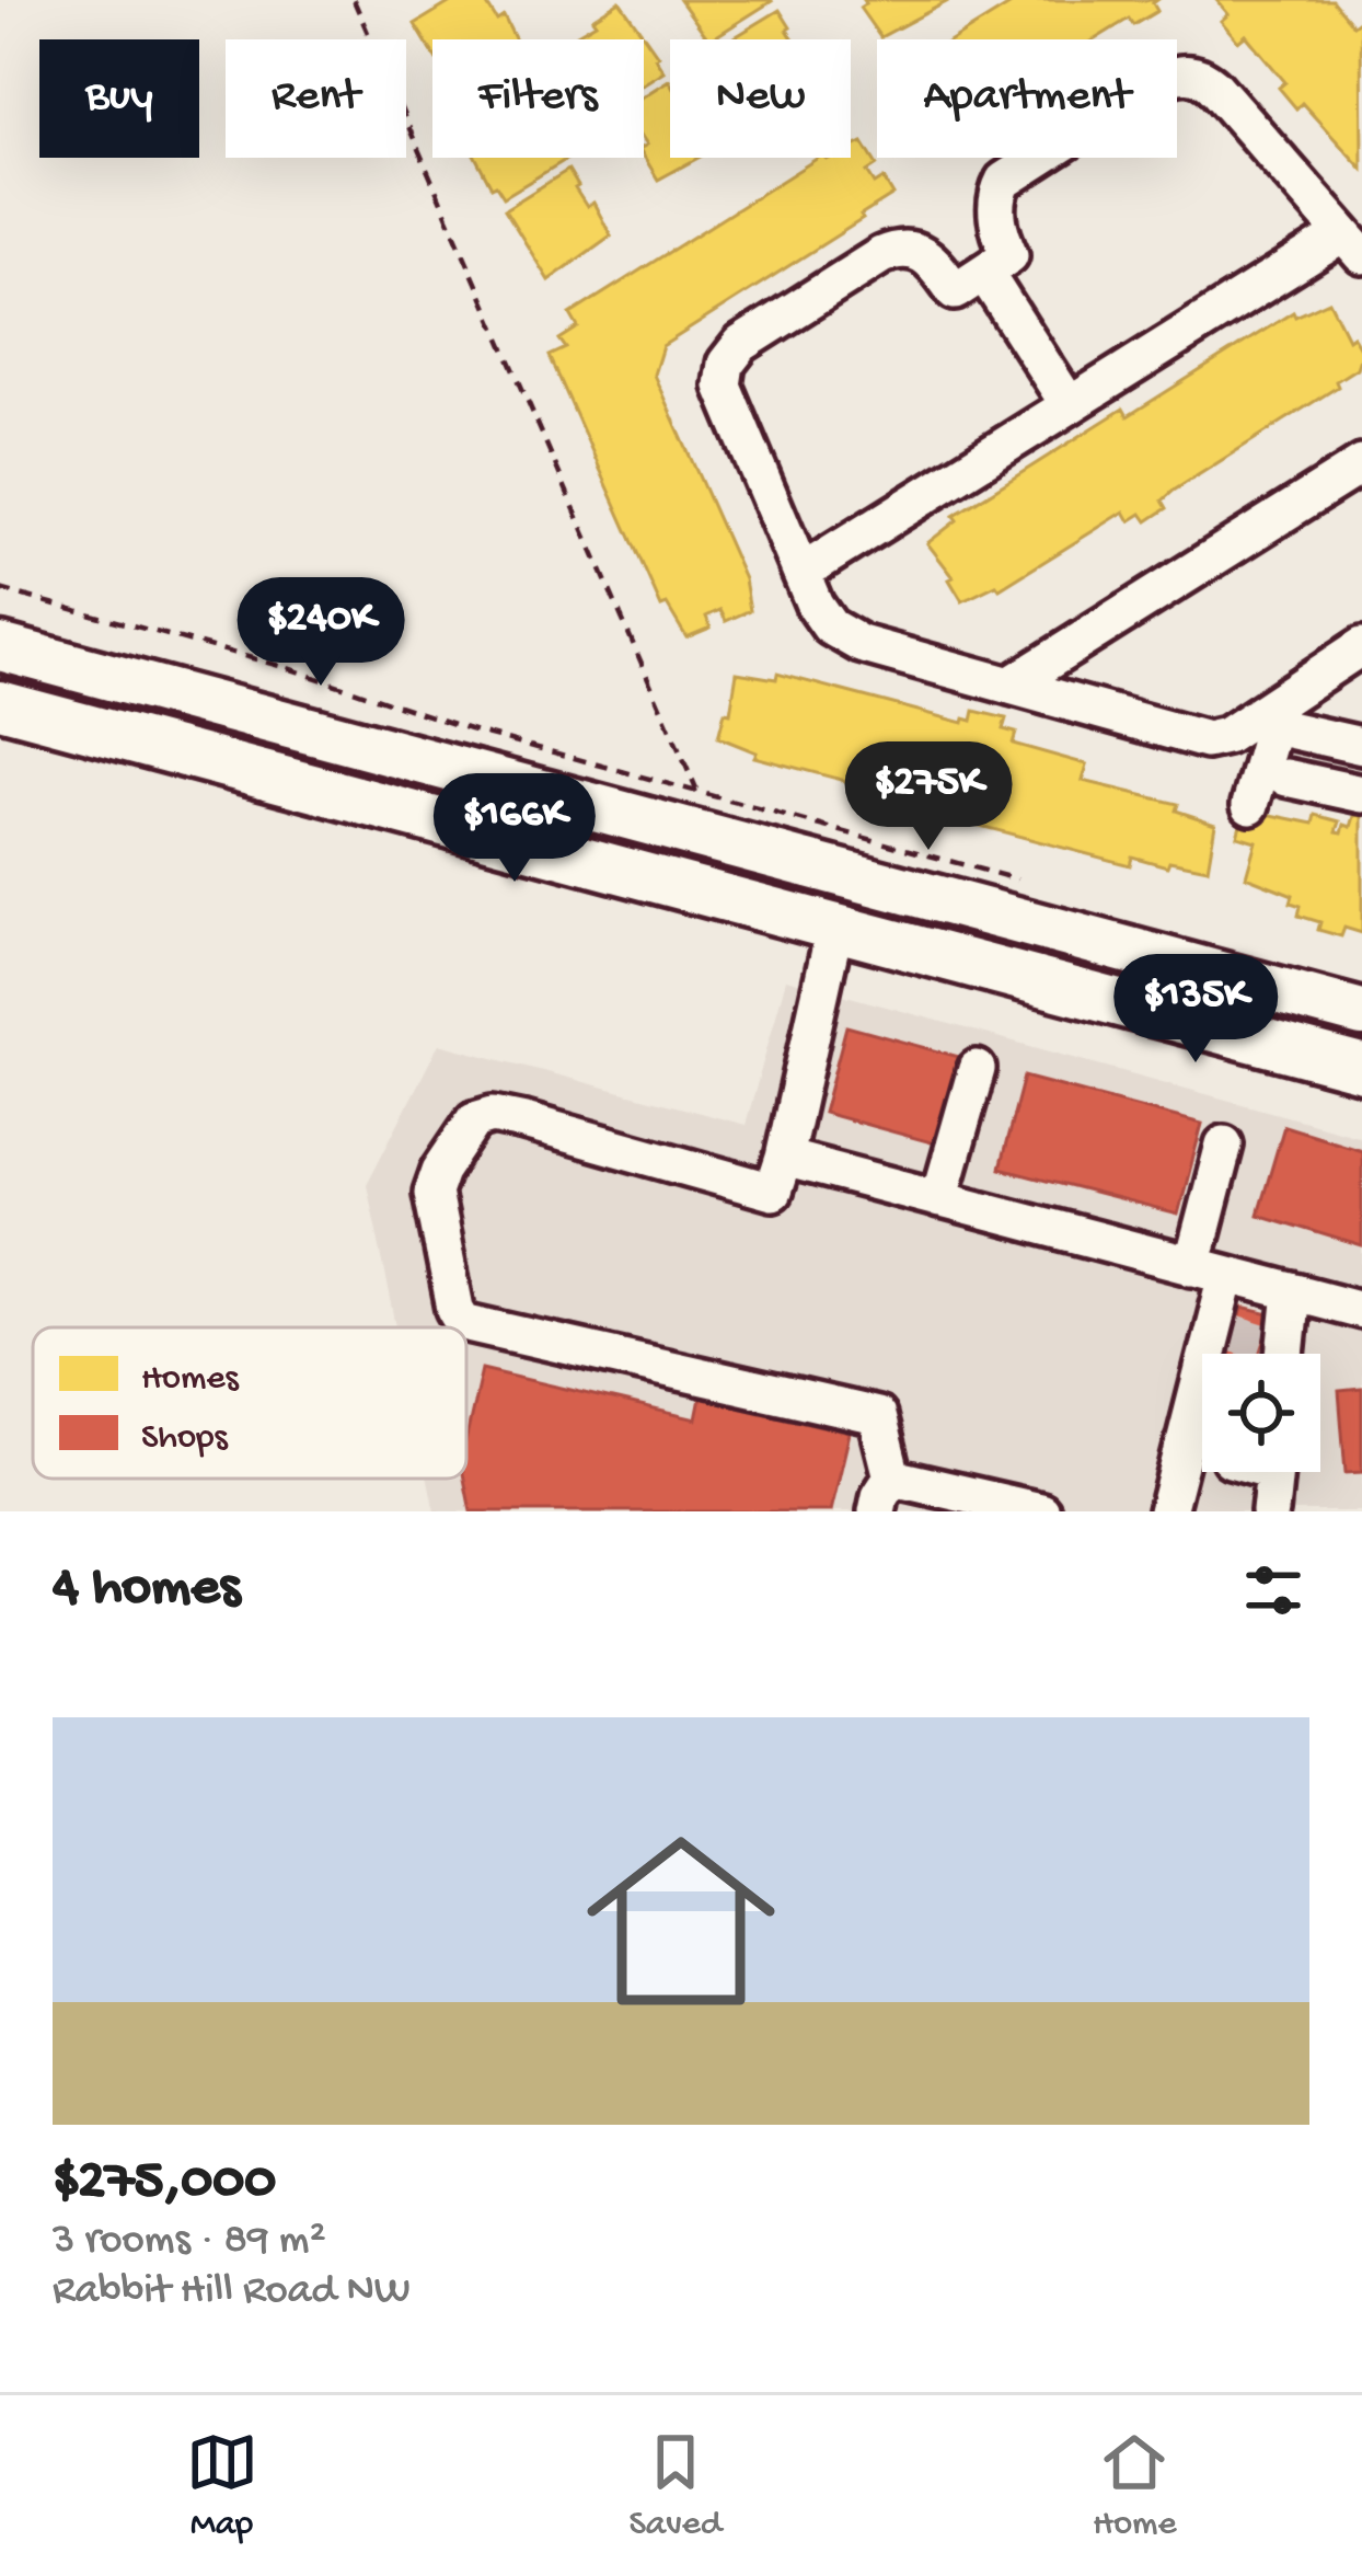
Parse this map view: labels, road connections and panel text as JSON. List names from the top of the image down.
{
  "legend": ["Homes", "Shops"],
  "page": {
    "chip": [
      "Buy",
      "Rent",
      "Filters",
      "New",
      "Apartment"
    ],
    "price": [
      "$240K",
      "$275K",
      "$166K",
      "$135K"
    ],
    "heading": "4 homes",
    "list": [
      {
        "name": "$275,000",
        "note": "3 rooms · 89 m² · Rabbit Hill Road NW"
      }
    ],
    "tabs": ["Map", "Saved", "Home"]
  }
}
